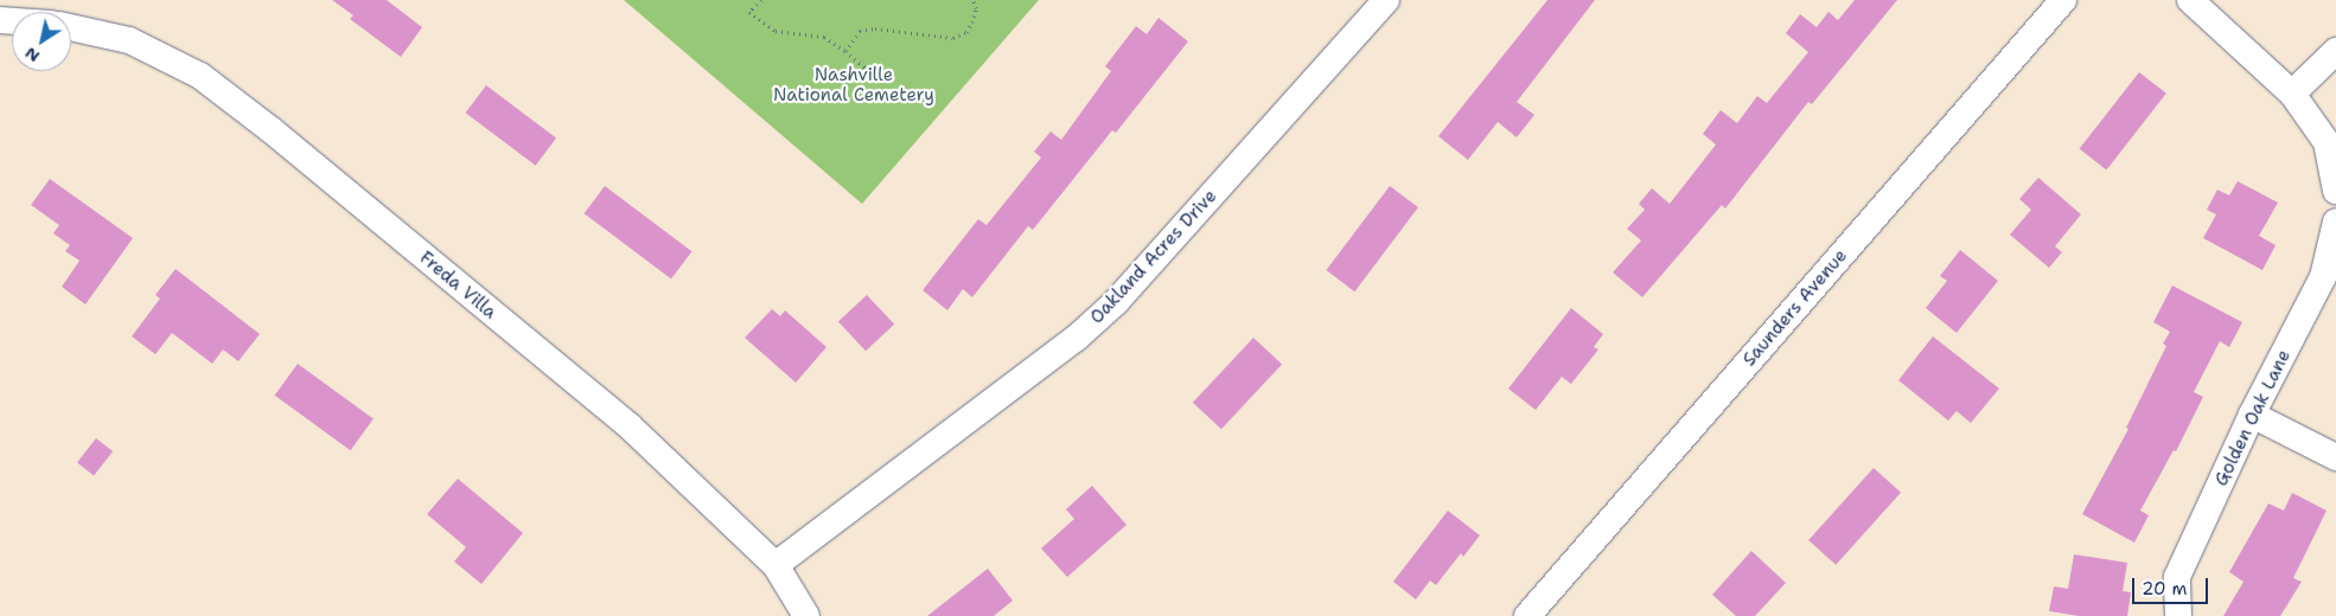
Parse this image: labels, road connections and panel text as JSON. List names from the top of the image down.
{
  "streets": {
    "street": [
      "Oakland Acres Drive",
      "Freda Villa",
      "Saunders Avenue",
      "Golden Oak Lane"
    ]
  },
  "crossings": [
    ["Oakland Acres Drive", "Freda Villa"]
  ],
  "parks": ["Nashville National Cemetery"],
  "scale_bar": "20 m",
  "north": "bottom left"
}
